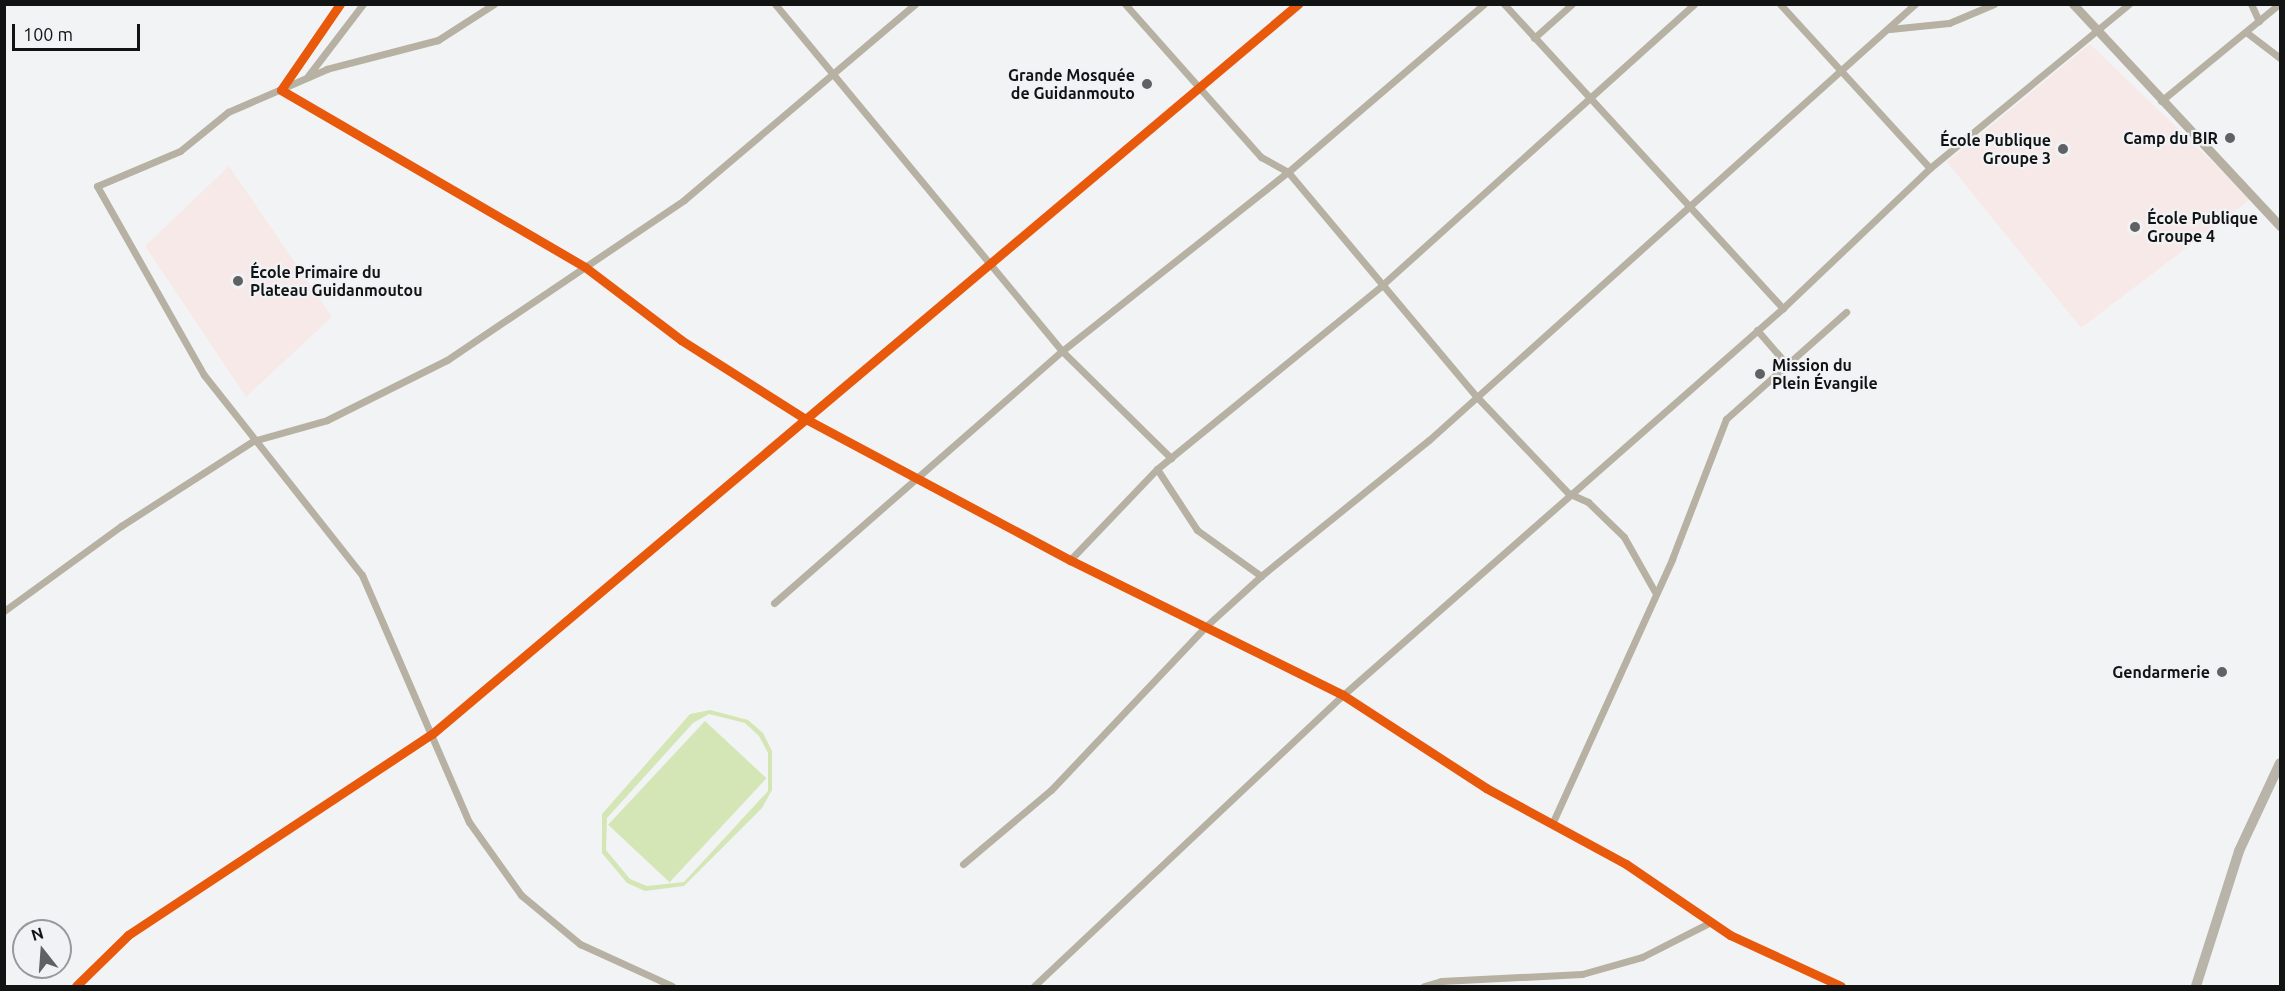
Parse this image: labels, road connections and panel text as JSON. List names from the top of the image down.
{
  "places": [
    "Grande Mosquée de Guidanmouto",
    "Camp du BIR",
    "École Publique Groupe 3",
    "École Publique Groupe 4",
    "École Primaire du Plateau Guidanmoutou",
    "Mission du Plein Évangile",
    "Gendarmerie"
  ],
  "scale_bar": "100 m",
  "north": "top"
}
